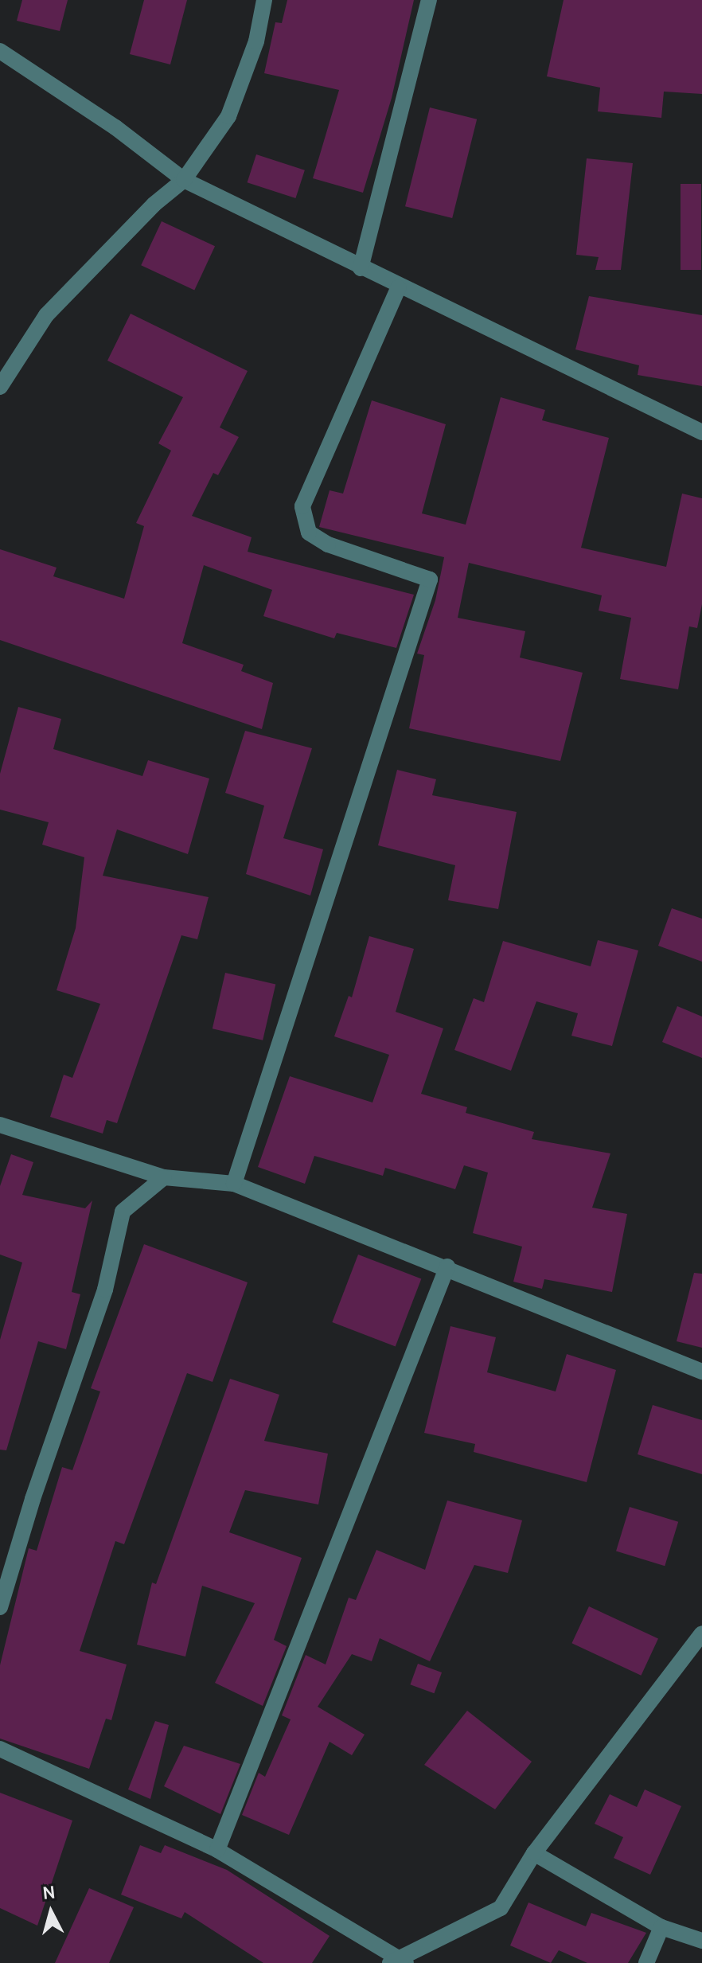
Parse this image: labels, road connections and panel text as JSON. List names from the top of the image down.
{
  "north": "top"
}
